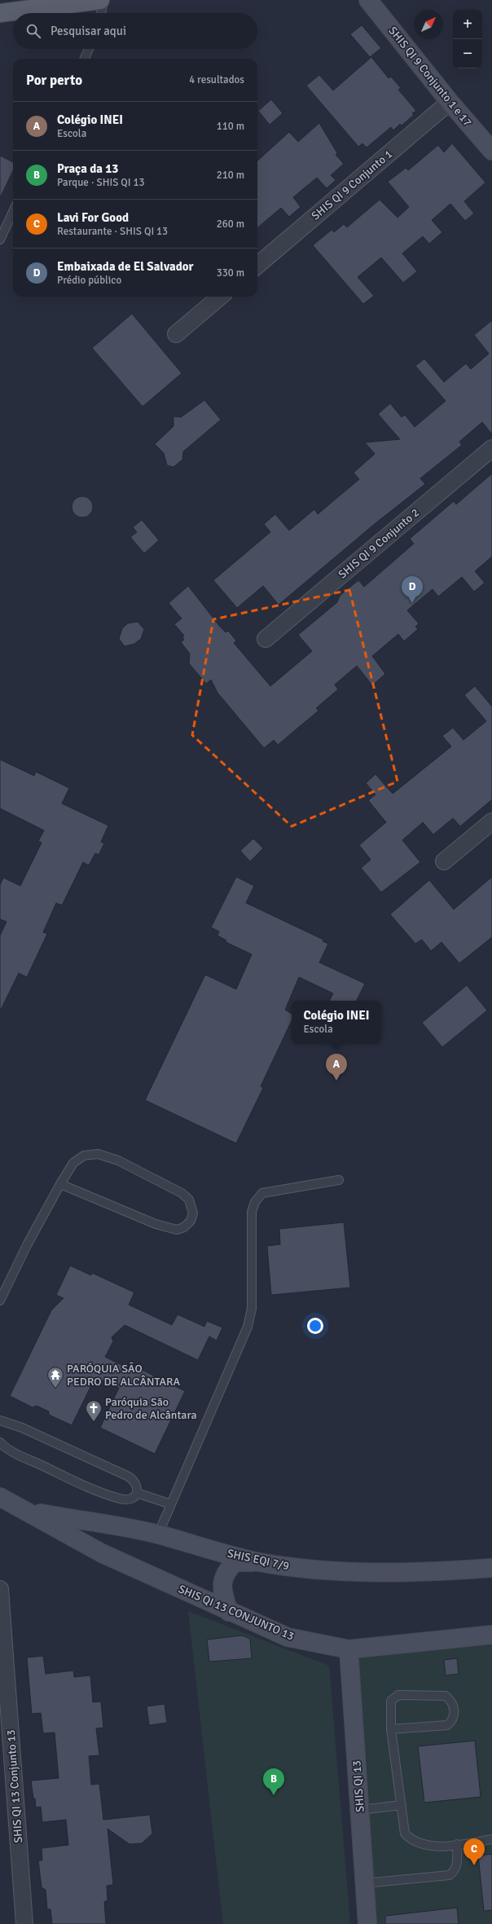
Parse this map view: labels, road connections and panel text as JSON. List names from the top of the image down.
{
  "streets": {
    "street": [
      "SHIS QI 9 Conjunto 1 e 17",
      "SHIS QI 9 Conjunto 1",
      "SHIS QI 9 Conjunto 2",
      "SHIS EQI 7/9",
      "SHIS QI 13 CONJUNTO 13",
      "SHIS QI 13 Conjunto 13",
      "SHIS QI 13"
    ]
  },
  "crossings": [
    ["SHIS QI 9 Conjunto 1 e 17", "SHIS QI 9 Conjunto 1"],
    ["SHIS EQI 7/9", "SHIS QI 13 CONJUNTO 13"],
    ["SHIS QI 13 CONJUNTO 13", "SHIS QI 13"]
  ],
  "places": {
    "temple": ["PARÓQUIA SÃO PEDRO DE ALCÂNTARA"],
    "church": ["Paróquia São Pedro de Alcântara"]
  },
  "north": "top right",
  "page": {
    "map_buttons": ["+", "−"],
    "search": "Pesquisar aqui",
    "heading": ["Por perto", "4 resultados"],
    "list": [
      {
        "mark": "A",
        "name": "Colégio INEI",
        "note": "Escola",
        "value": "110 m"
      },
      {
        "mark": "B",
        "name": "Praça da 13",
        "note": "Parque · SHIS QI 13",
        "value": "210 m"
      },
      {
        "mark": "C",
        "name": "Lavi For Good",
        "note": "Restaurante · SHIS QI 13",
        "value": "260 m"
      },
      {
        "mark": "D",
        "name": "Embaixada de El Salvador",
        "note": "Prédio público",
        "value": "330 m"
      }
    ],
    "pins": [
      "D",
      "A",
      "B",
      "C"
    ],
    "popup": ["Colégio INEI", "Escola"]
  }
}
